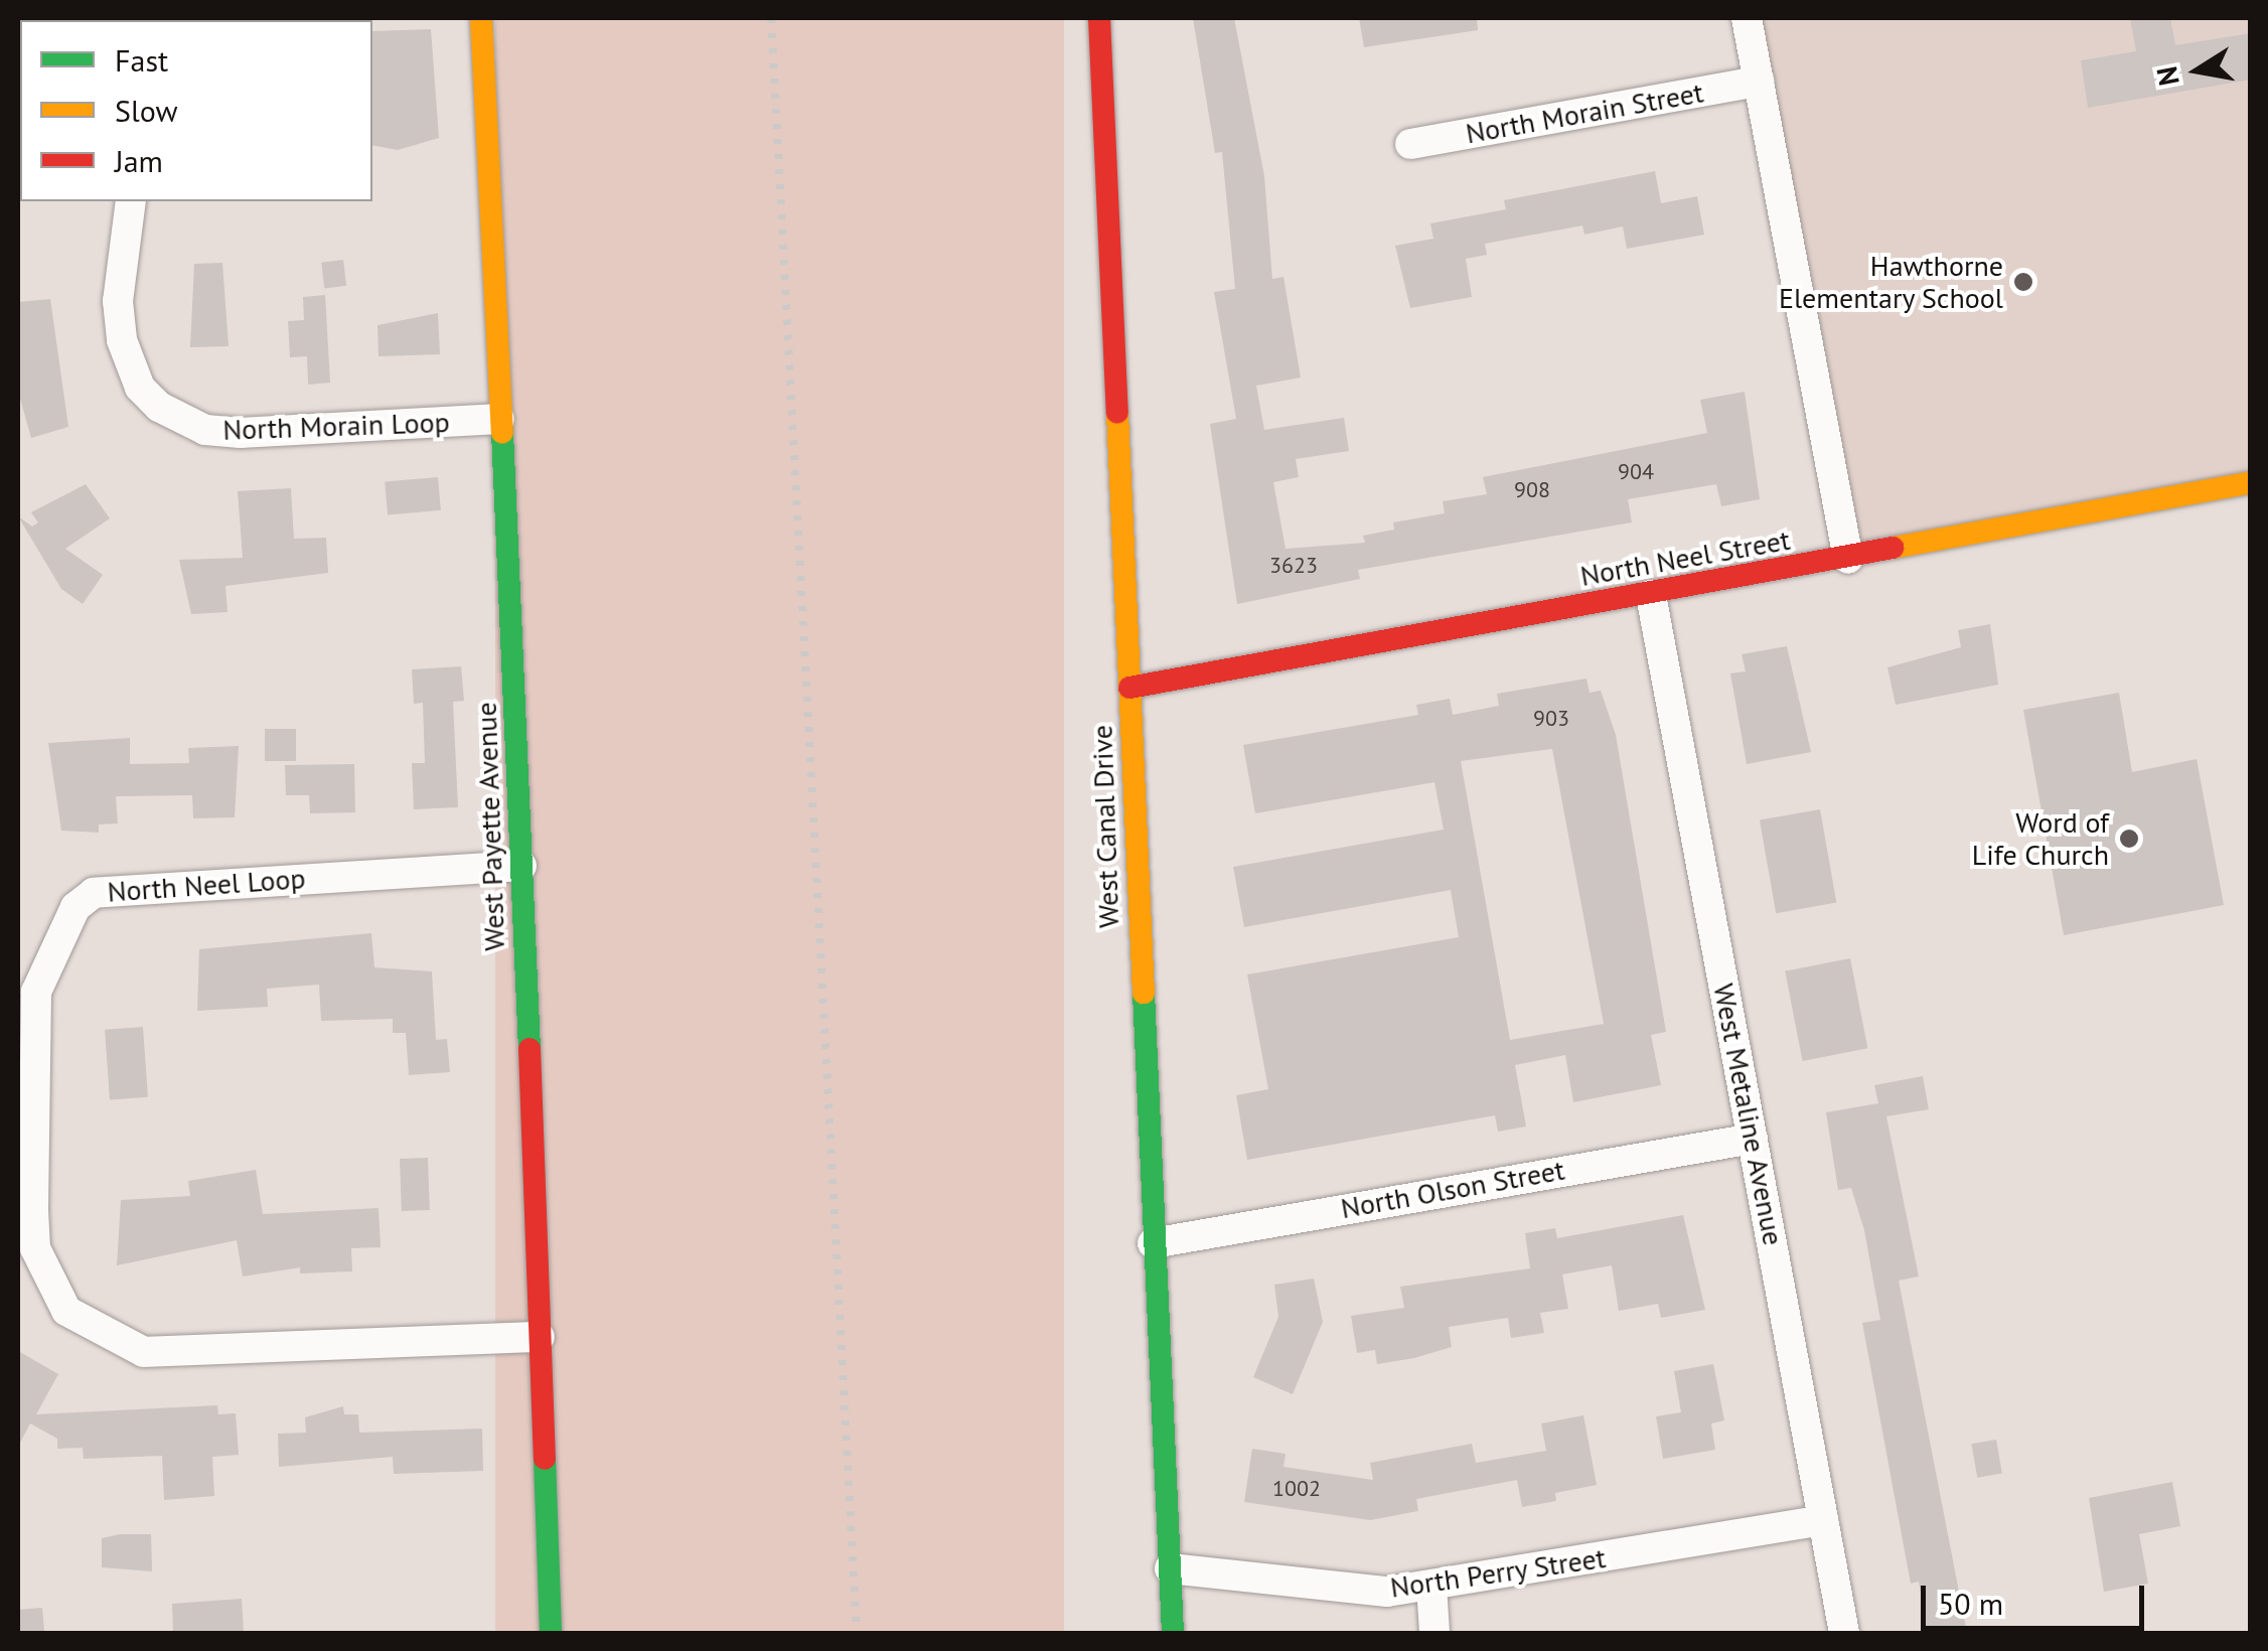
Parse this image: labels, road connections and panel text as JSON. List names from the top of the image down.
{
  "streets": {
    "street": [
      "North Morain Street",
      "North Morain Loop",
      "North Neel Street",
      "West Payette Avenue",
      "West Canal Drive",
      "North Neel Loop",
      "West Metaline Avenue",
      "North Olson Street",
      "North Perry Street"
    ]
  },
  "crossings": [
    ["North Morain Loop", "West Payette Avenue"],
    ["North Neel Street", "West Canal Drive"],
    ["North Neel Street", "West Metaline Avenue"],
    ["West Payette Avenue", "North Neel Loop"],
    ["West Canal Drive", "North Olson Street"],
    ["West Canal Drive", "North Perry Street"],
    ["West Metaline Avenue", "North Olson Street"],
    ["West Metaline Avenue", "North Perry Street"]
  ],
  "places": ["Hawthorne Elementary School", "Word of Life Church"],
  "house_numbers": [
    "904",
    "908",
    "3623",
    "903",
    "1002"
  ],
  "legend": ["Fast", "Slow", "Jam"],
  "scale_bar": "50 m",
  "north": "left"
}
